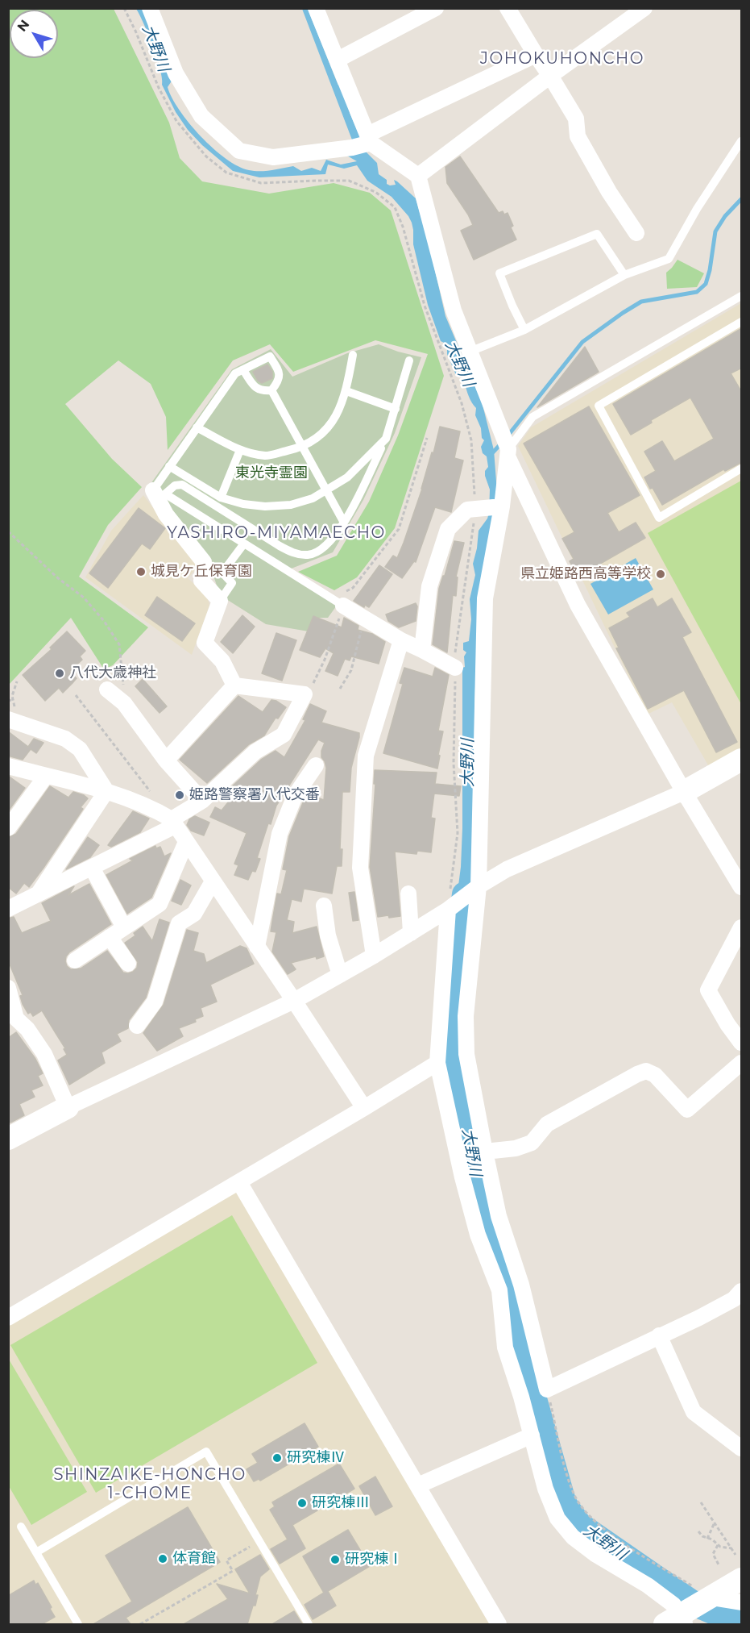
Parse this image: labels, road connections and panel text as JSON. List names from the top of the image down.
{
  "districts": ["JOHOKUHONCHO", "YASHIRO-MIYAMAECHO", "SHINZAIKE-HONCHO 1-CHOME"],
  "water": ["大野川"],
  "parks": ["東光寺霊園"],
  "places": [
    "城見ケ丘保育園",
    "県立姫路西高等学校",
    "八代大歳神社",
    "姫路警察署八代交番",
    "研究棟Ⅳ",
    "研究棟Ⅲ",
    "体育館",
    "研究棟Ⅰ"
  ],
  "north": "top left"
}
